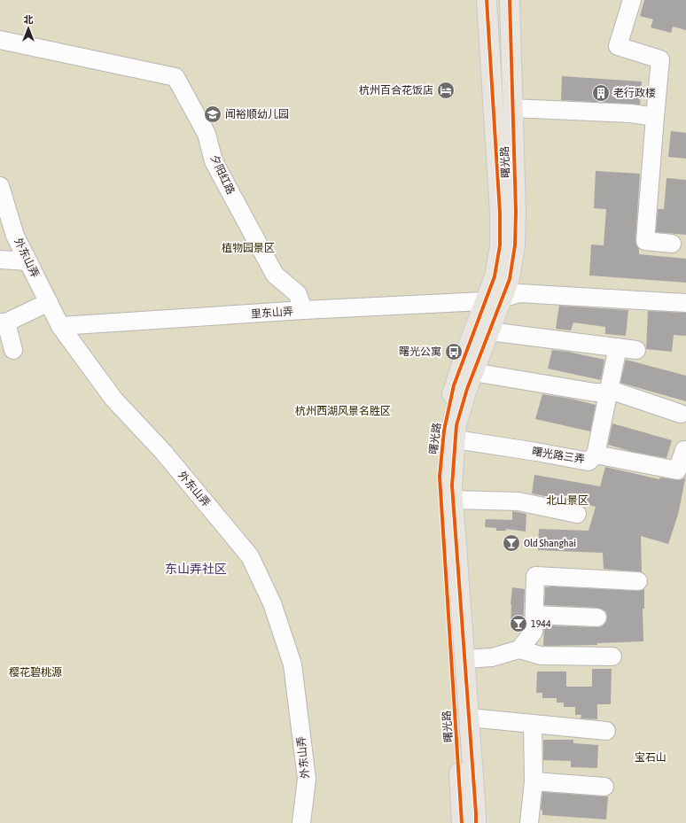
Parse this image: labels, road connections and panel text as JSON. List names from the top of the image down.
{
  "streets": {
    "main road": ["曙光路"],
    "street": [
      "夕阳红路",
      "外东山弄",
      "里东山弄",
      "曙光路三弄"
    ]
  },
  "crossings": [
    ["曙光路", "里东山弄"],
    ["曙光路", "曙光路三弄"],
    ["夕阳红路", "里东山弄"],
    ["外东山弄", "里东山弄"]
  ],
  "districts": ["东山弄社区"],
  "parks": [
    "植物园景区",
    "杭州西湖风景名胜区",
    "北山景区",
    "樱花碧桃源",
    "宝石山"
  ],
  "places": {
    "hotel": ["杭州百合花饭店"],
    "building": ["老行政楼"],
    "school or university": ["闻裕顺幼儿园"],
    "bus stop": ["曙光公寓"],
    "bar": ["Old Shanghai", "1944"]
  },
  "north": "top"
}
